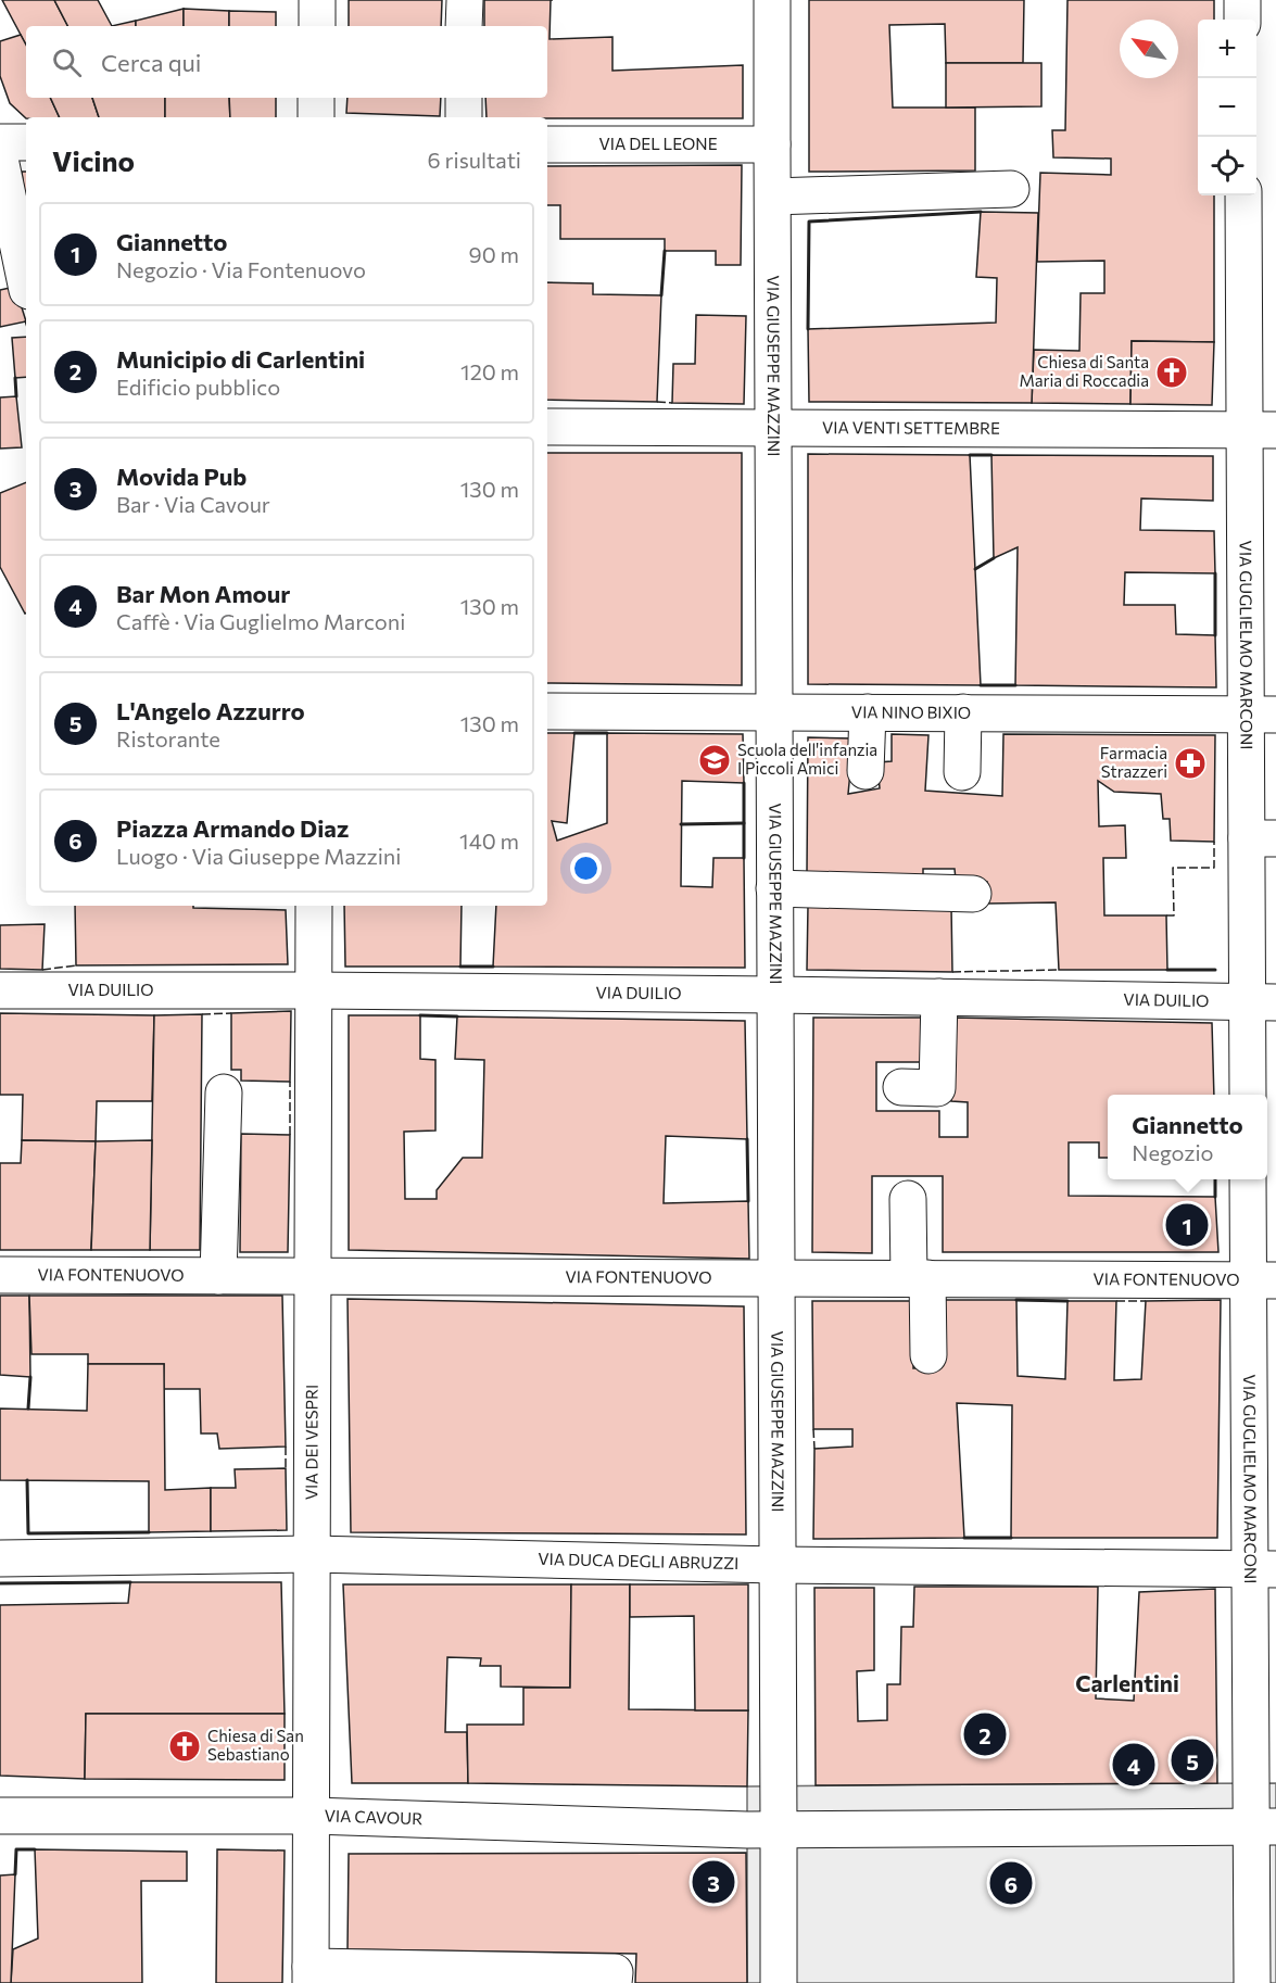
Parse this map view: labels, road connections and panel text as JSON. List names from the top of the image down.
{
  "streets": {
    "street": [
      "VIA DEL LEONE",
      "VIA GIUSEPPE MAZZINI",
      "VIA VENTI SETTEMBRE",
      "VIA GUGLIELMO MARCONI",
      "VIA NINO BIXIO",
      "VIA DUILIO",
      "VIA FONTENUOVO",
      "VIA DEI VESPRI",
      "VIA DUCA DEGLI ABRUZZI",
      "VIA CAVOUR"
    ]
  },
  "crossings": [
    ["VIA DEL LEONE", "VIA GIUSEPPE MAZZINI"],
    ["VIA GIUSEPPE MAZZINI", "VIA VENTI SETTEMBRE"],
    ["VIA GIUSEPPE MAZZINI", "VIA NINO BIXIO"],
    ["VIA GIUSEPPE MAZZINI", "VIA DUILIO"],
    ["VIA GIUSEPPE MAZZINI", "VIA FONTENUOVO"],
    ["VIA GIUSEPPE MAZZINI", "VIA DUCA DEGLI ABRUZZI"],
    ["VIA GIUSEPPE MAZZINI", "VIA CAVOUR"],
    ["VIA VENTI SETTEMBRE", "VIA GUGLIELMO MARCONI"],
    ["VIA GUGLIELMO MARCONI", "VIA NINO BIXIO"],
    ["VIA GUGLIELMO MARCONI", "VIA DUILIO"],
    ["VIA GUGLIELMO MARCONI", "VIA FONTENUOVO"],
    ["VIA GUGLIELMO MARCONI", "VIA DUCA DEGLI ABRUZZI"],
    ["VIA GUGLIELMO MARCONI", "VIA CAVOUR"],
    ["VIA DUILIO", "VIA DEI VESPRI"],
    ["VIA FONTENUOVO", "VIA DEI VESPRI"],
    ["VIA DEI VESPRI", "VIA DUCA DEGLI ABRUZZI"],
    ["VIA DEI VESPRI", "VIA CAVOUR"]
  ],
  "districts": ["Carlentini"],
  "places": {
    "church": ["Chiesa di Santa Maria di Roccadia", "Chiesa di San Sebastiano"],
    "school or university": ["Scuola dell'infanzia I Piccoli Amici"],
    "pharmacy": ["Farmacia Strazzeri"]
  },
  "north": "top left",
  "page": {
    "map_buttons": ["+", "−"],
    "search": "Cerca qui",
    "heading": ["Vicino", "6 risultati"],
    "list": [
      {
        "mark": "1",
        "name": "Giannetto",
        "note": "Negozio · Via Fontenuovo",
        "value": "90 m"
      },
      {
        "mark": "2",
        "name": "Municipio di Carlentini",
        "note": "Edificio pubblico",
        "value": "120 m"
      },
      {
        "mark": "3",
        "name": "Movida Pub",
        "note": "Bar · Via Cavour",
        "value": "130 m"
      },
      {
        "mark": "4",
        "name": "Bar Mon Amour",
        "note": "Caffè · Via Guglielmo Marconi",
        "value": "130 m"
      },
      {
        "mark": "5",
        "name": "L'Angelo Azzurro",
        "note": "Ristorante",
        "value": "130 m"
      },
      {
        "mark": "6",
        "name": "Piazza Armando Diaz",
        "note": "Luogo · Via Giuseppe Mazzini",
        "value": "140 m"
      }
    ],
    "popup": ["Giannetto", "Negozio"],
    "pins": [
      "1",
      "2",
      "5",
      "4",
      "3",
      "6"
    ]
  }
}
